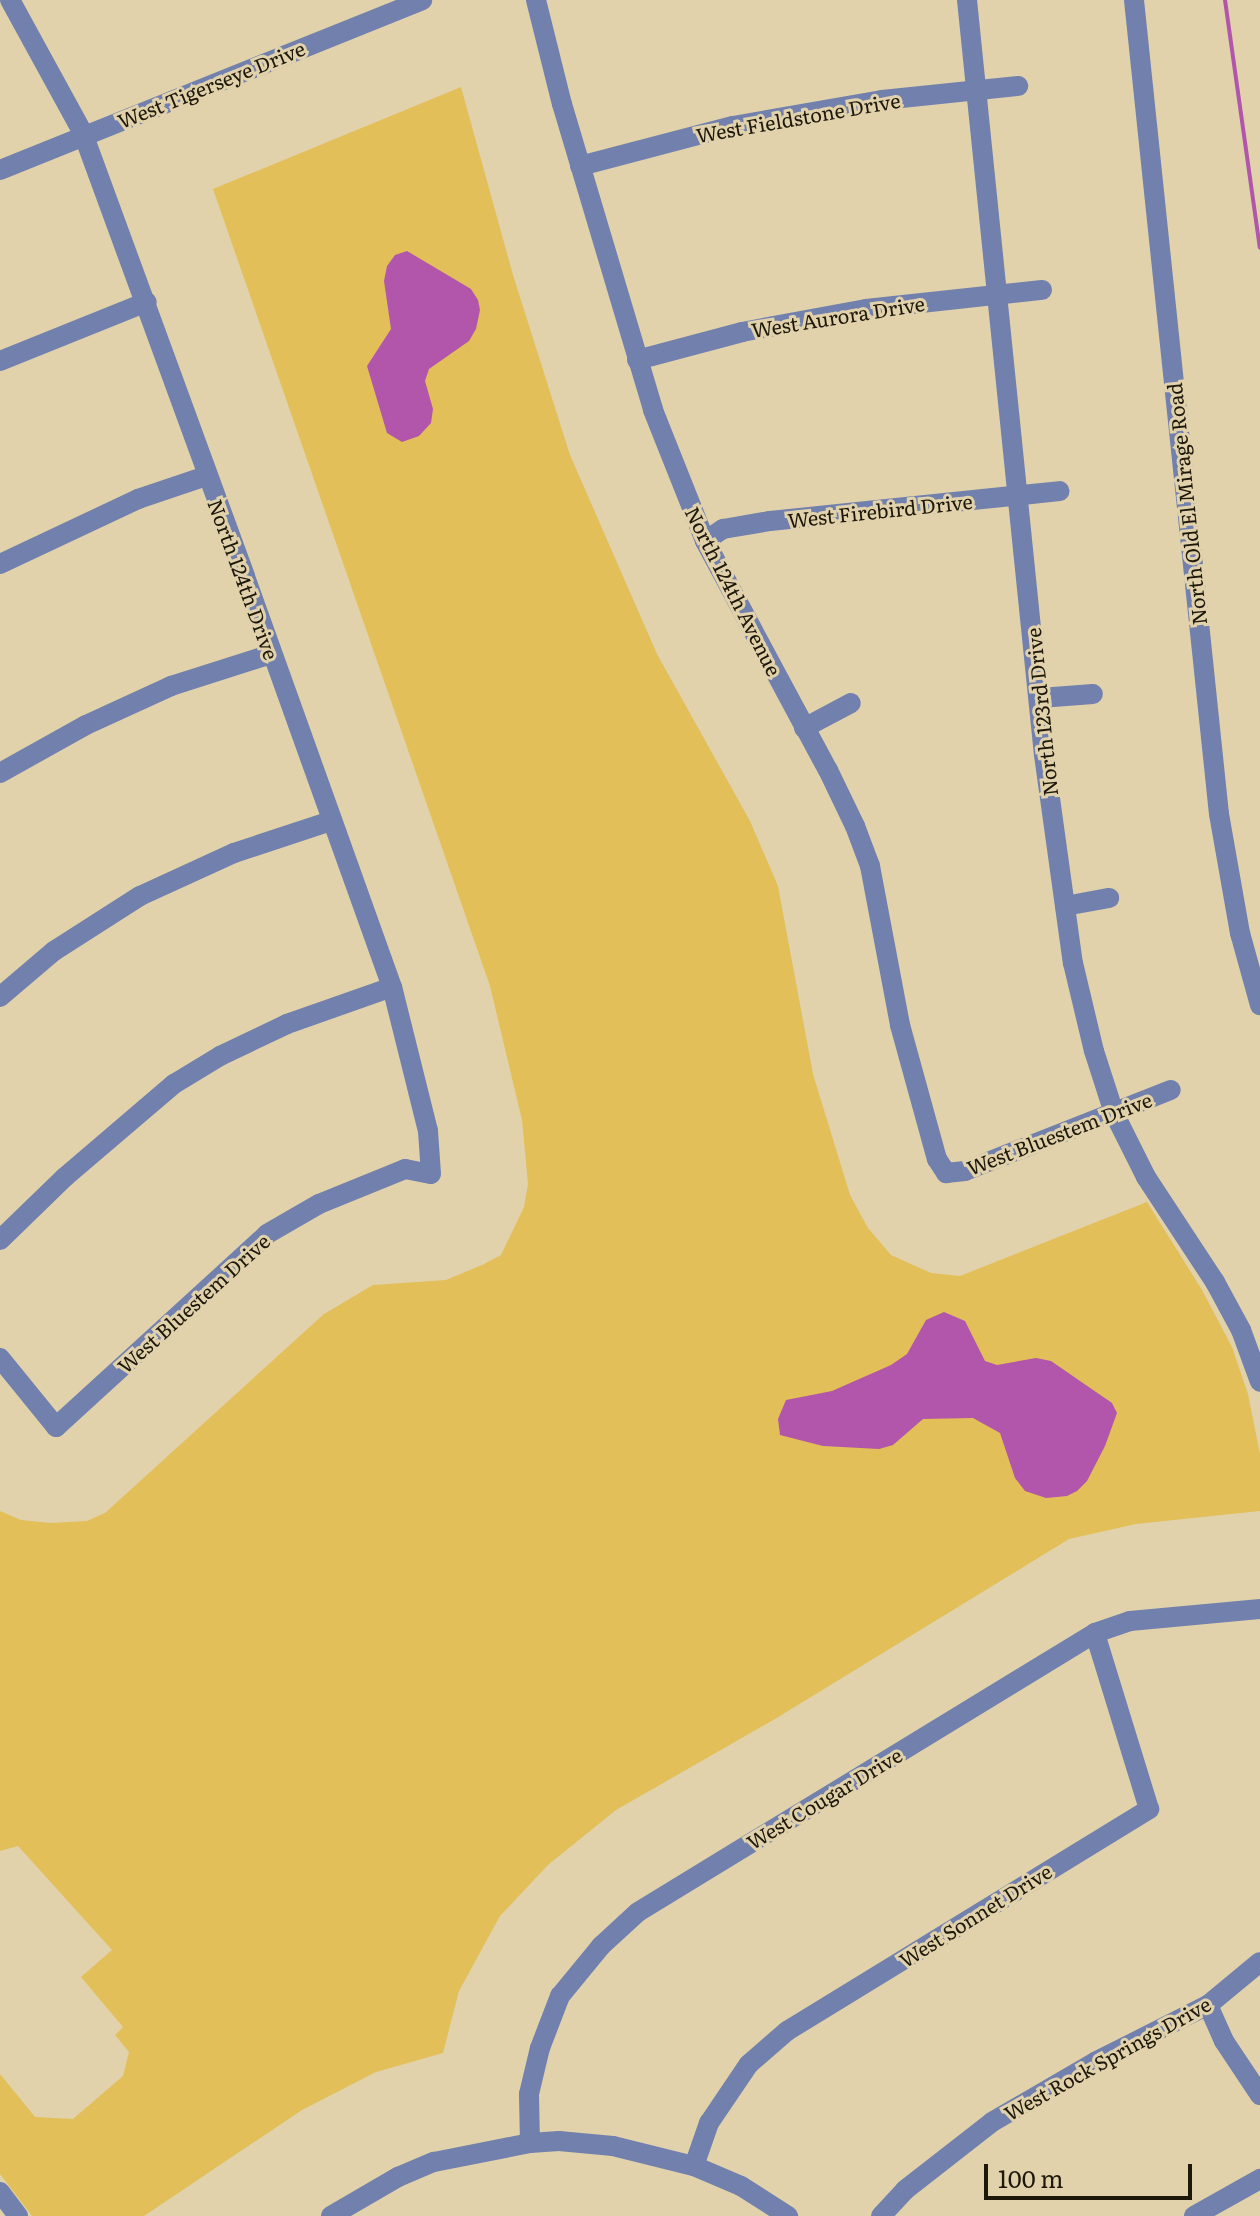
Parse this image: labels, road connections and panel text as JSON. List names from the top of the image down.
{
  "streets": {
    "street": [
      "West Tigerseye Drive",
      "West Fieldstone Drive",
      "West Aurora Drive",
      "North Old El Mirage Road",
      "West Firebird Drive",
      "North 124th Drive",
      "North 124th Avenue",
      "North 123rd Drive",
      "West Bluestem Drive",
      "West Cougar Drive",
      "West Sonnet Drive",
      "West Rock Springs Drive"
    ]
  },
  "crossings": [
    ["West Tigerseye Drive", "North 124th Drive"],
    ["West Fieldstone Drive", "North 124th Avenue"],
    ["West Fieldstone Drive", "North 123rd Drive"],
    ["West Aurora Drive", "North 124th Avenue"],
    ["West Aurora Drive", "North 123rd Drive"],
    ["West Firebird Drive", "North 124th Avenue"],
    ["West Firebird Drive", "North 123rd Drive"],
    ["North 124th Drive", "West Bluestem Drive"],
    ["North 124th Avenue", "West Bluestem Drive"],
    ["North 123rd Drive", "West Bluestem Drive"],
    ["West Cougar Drive", "West Sonnet Drive"]
  ],
  "scale_bar": "100 m"
}
